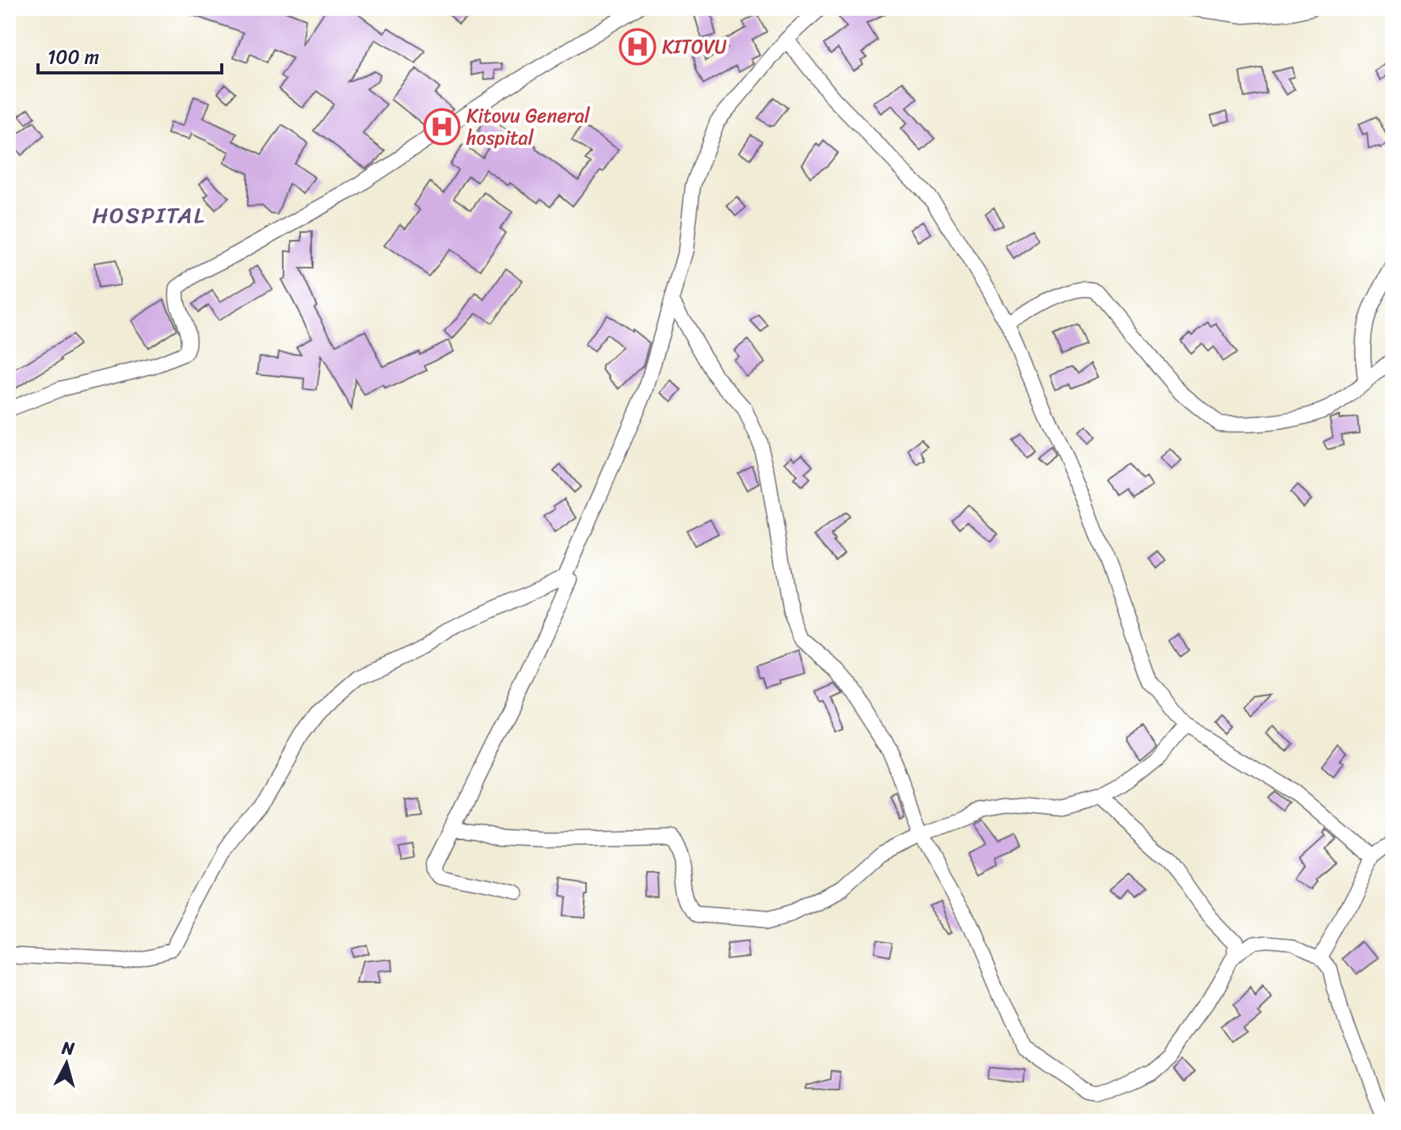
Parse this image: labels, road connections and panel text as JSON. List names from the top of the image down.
{
  "districts": ["HOSPITAL"],
  "places": {
    "hospital": ["KITOVU", "Kitovu General hospital"]
  },
  "scale_bar": "100 m",
  "north": "top"
}
